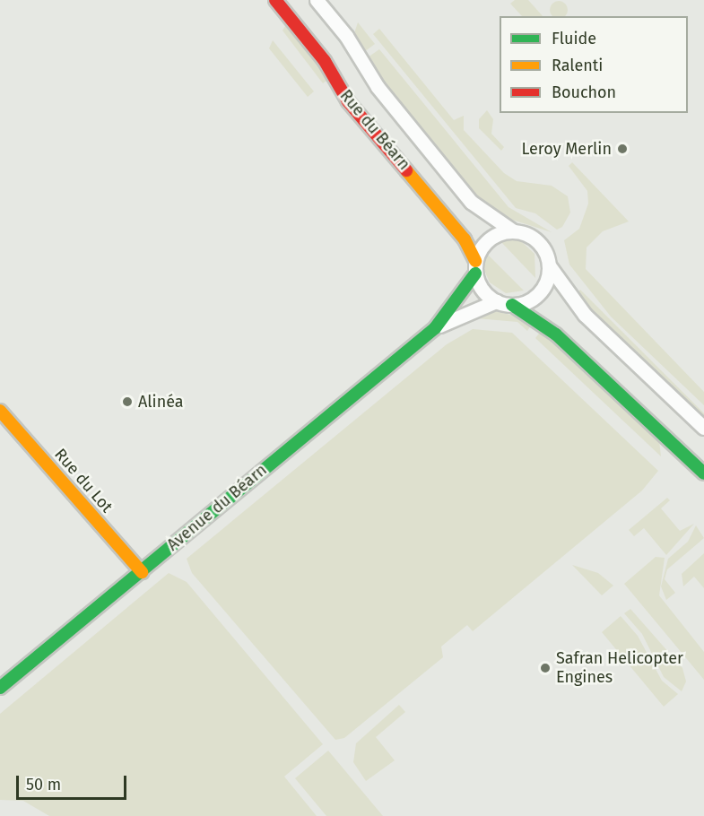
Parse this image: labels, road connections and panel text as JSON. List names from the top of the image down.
{
  "streets": {
    "street": ["Rue du Béarn", "Rue du Lot", "Avenue du Béarn"]
  },
  "crossings": [
    ["Rue du Béarn", "Avenue du Béarn"],
    ["Rue du Lot", "Avenue du Béarn"]
  ],
  "places": ["Leroy Merlin", "Alinéa", "Safran Helicopter Engines"],
  "legend": ["Fluide", "Ralenti", "Bouchon"],
  "scale_bar": "50 m"
}
